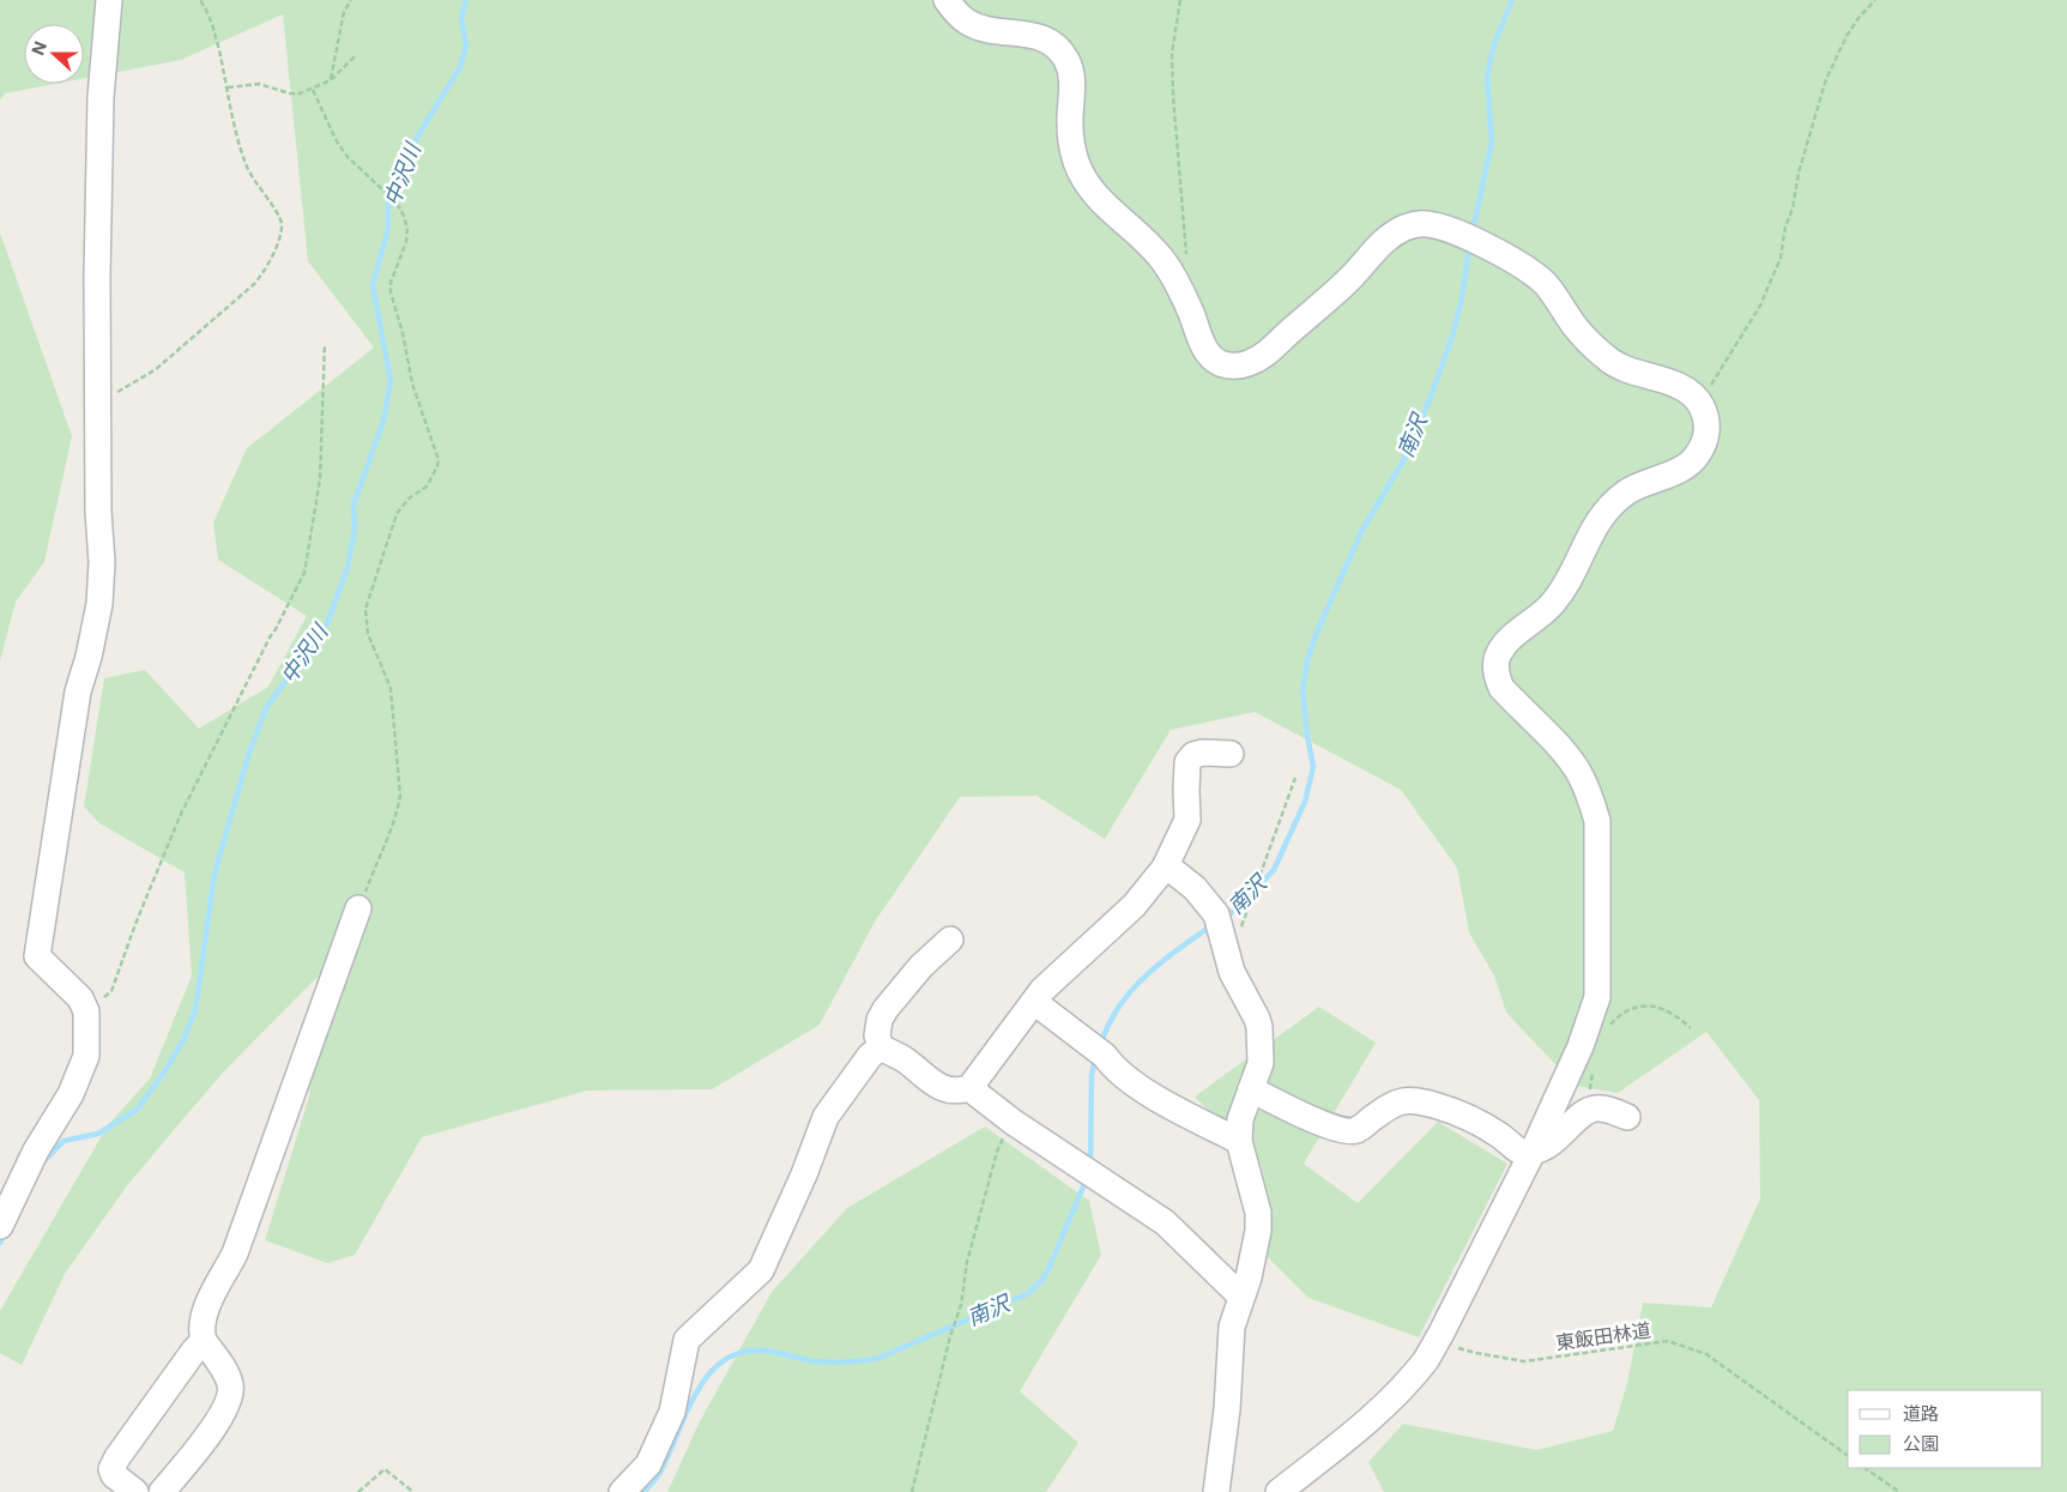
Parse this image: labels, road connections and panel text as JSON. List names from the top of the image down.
{
  "streets": {
    "path": ["東飯田林道"]
  },
  "water": ["中沢川", "南沢"],
  "legend": ["道路", "公園"],
  "north": "left"
}
